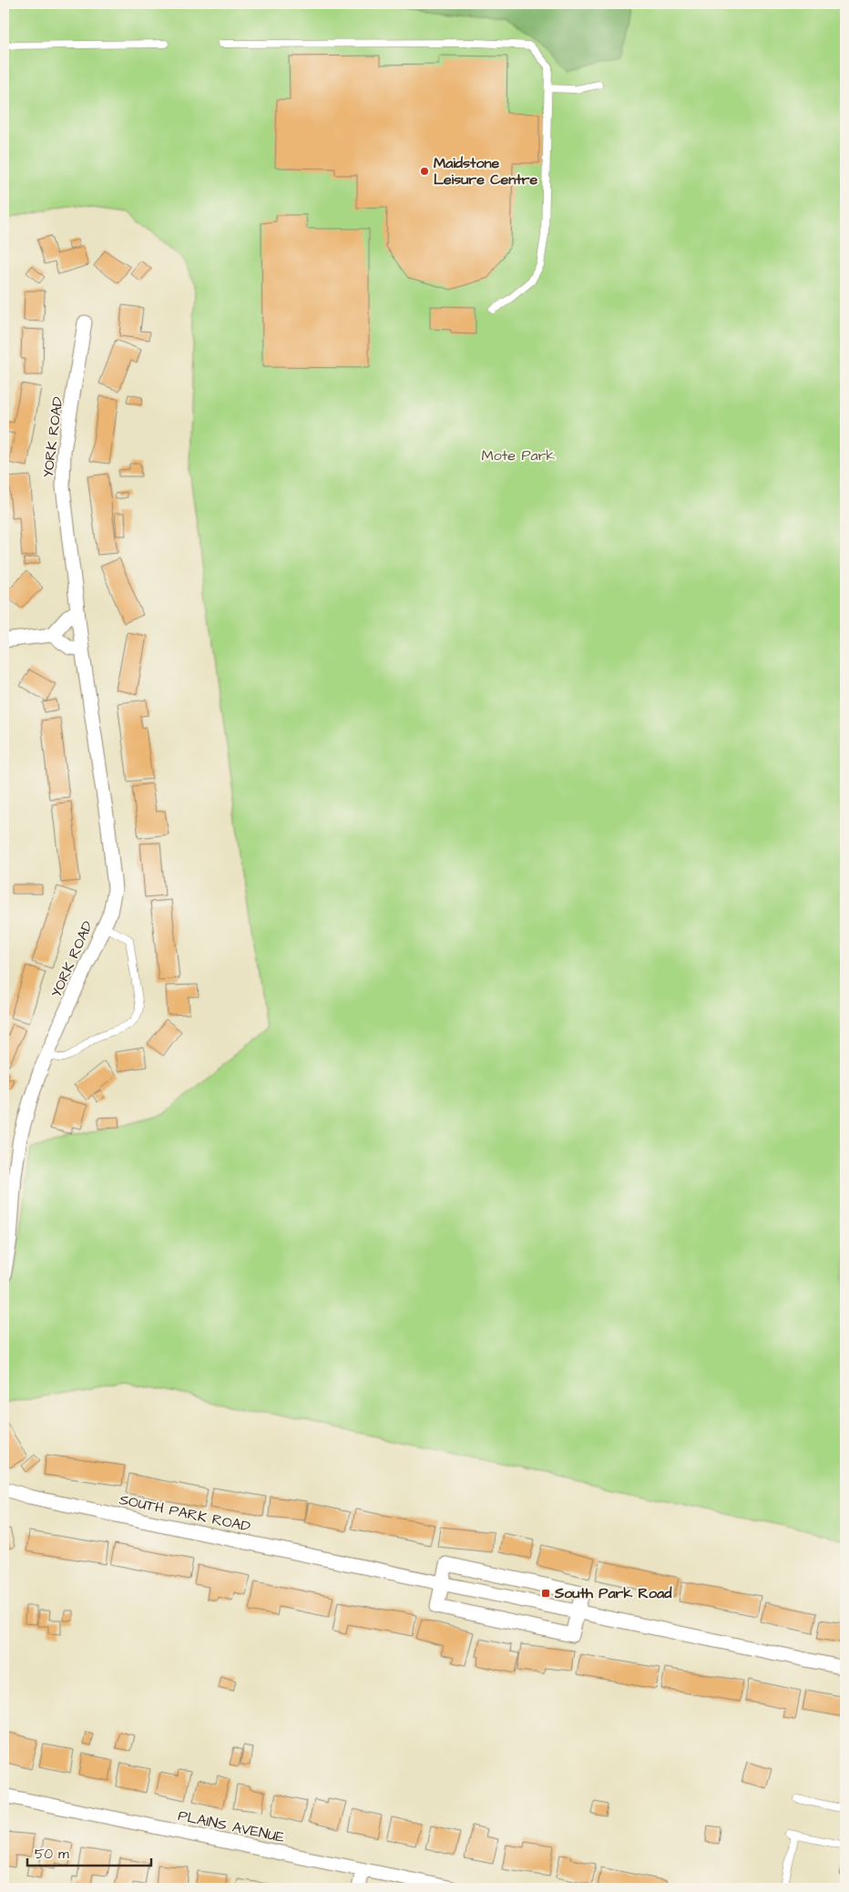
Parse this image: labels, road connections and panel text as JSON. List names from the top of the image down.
{
  "streets": {
    "street": ["YORK ROAD", "SOUTH PARK ROAD", "PLAINS AVENUE"]
  },
  "parks": ["Mote Park"],
  "places": {
    "other": ["Maidstone Leisure Centre"],
    "transit": ["South Park Road"]
  },
  "scale_bar": "50 m"
}
